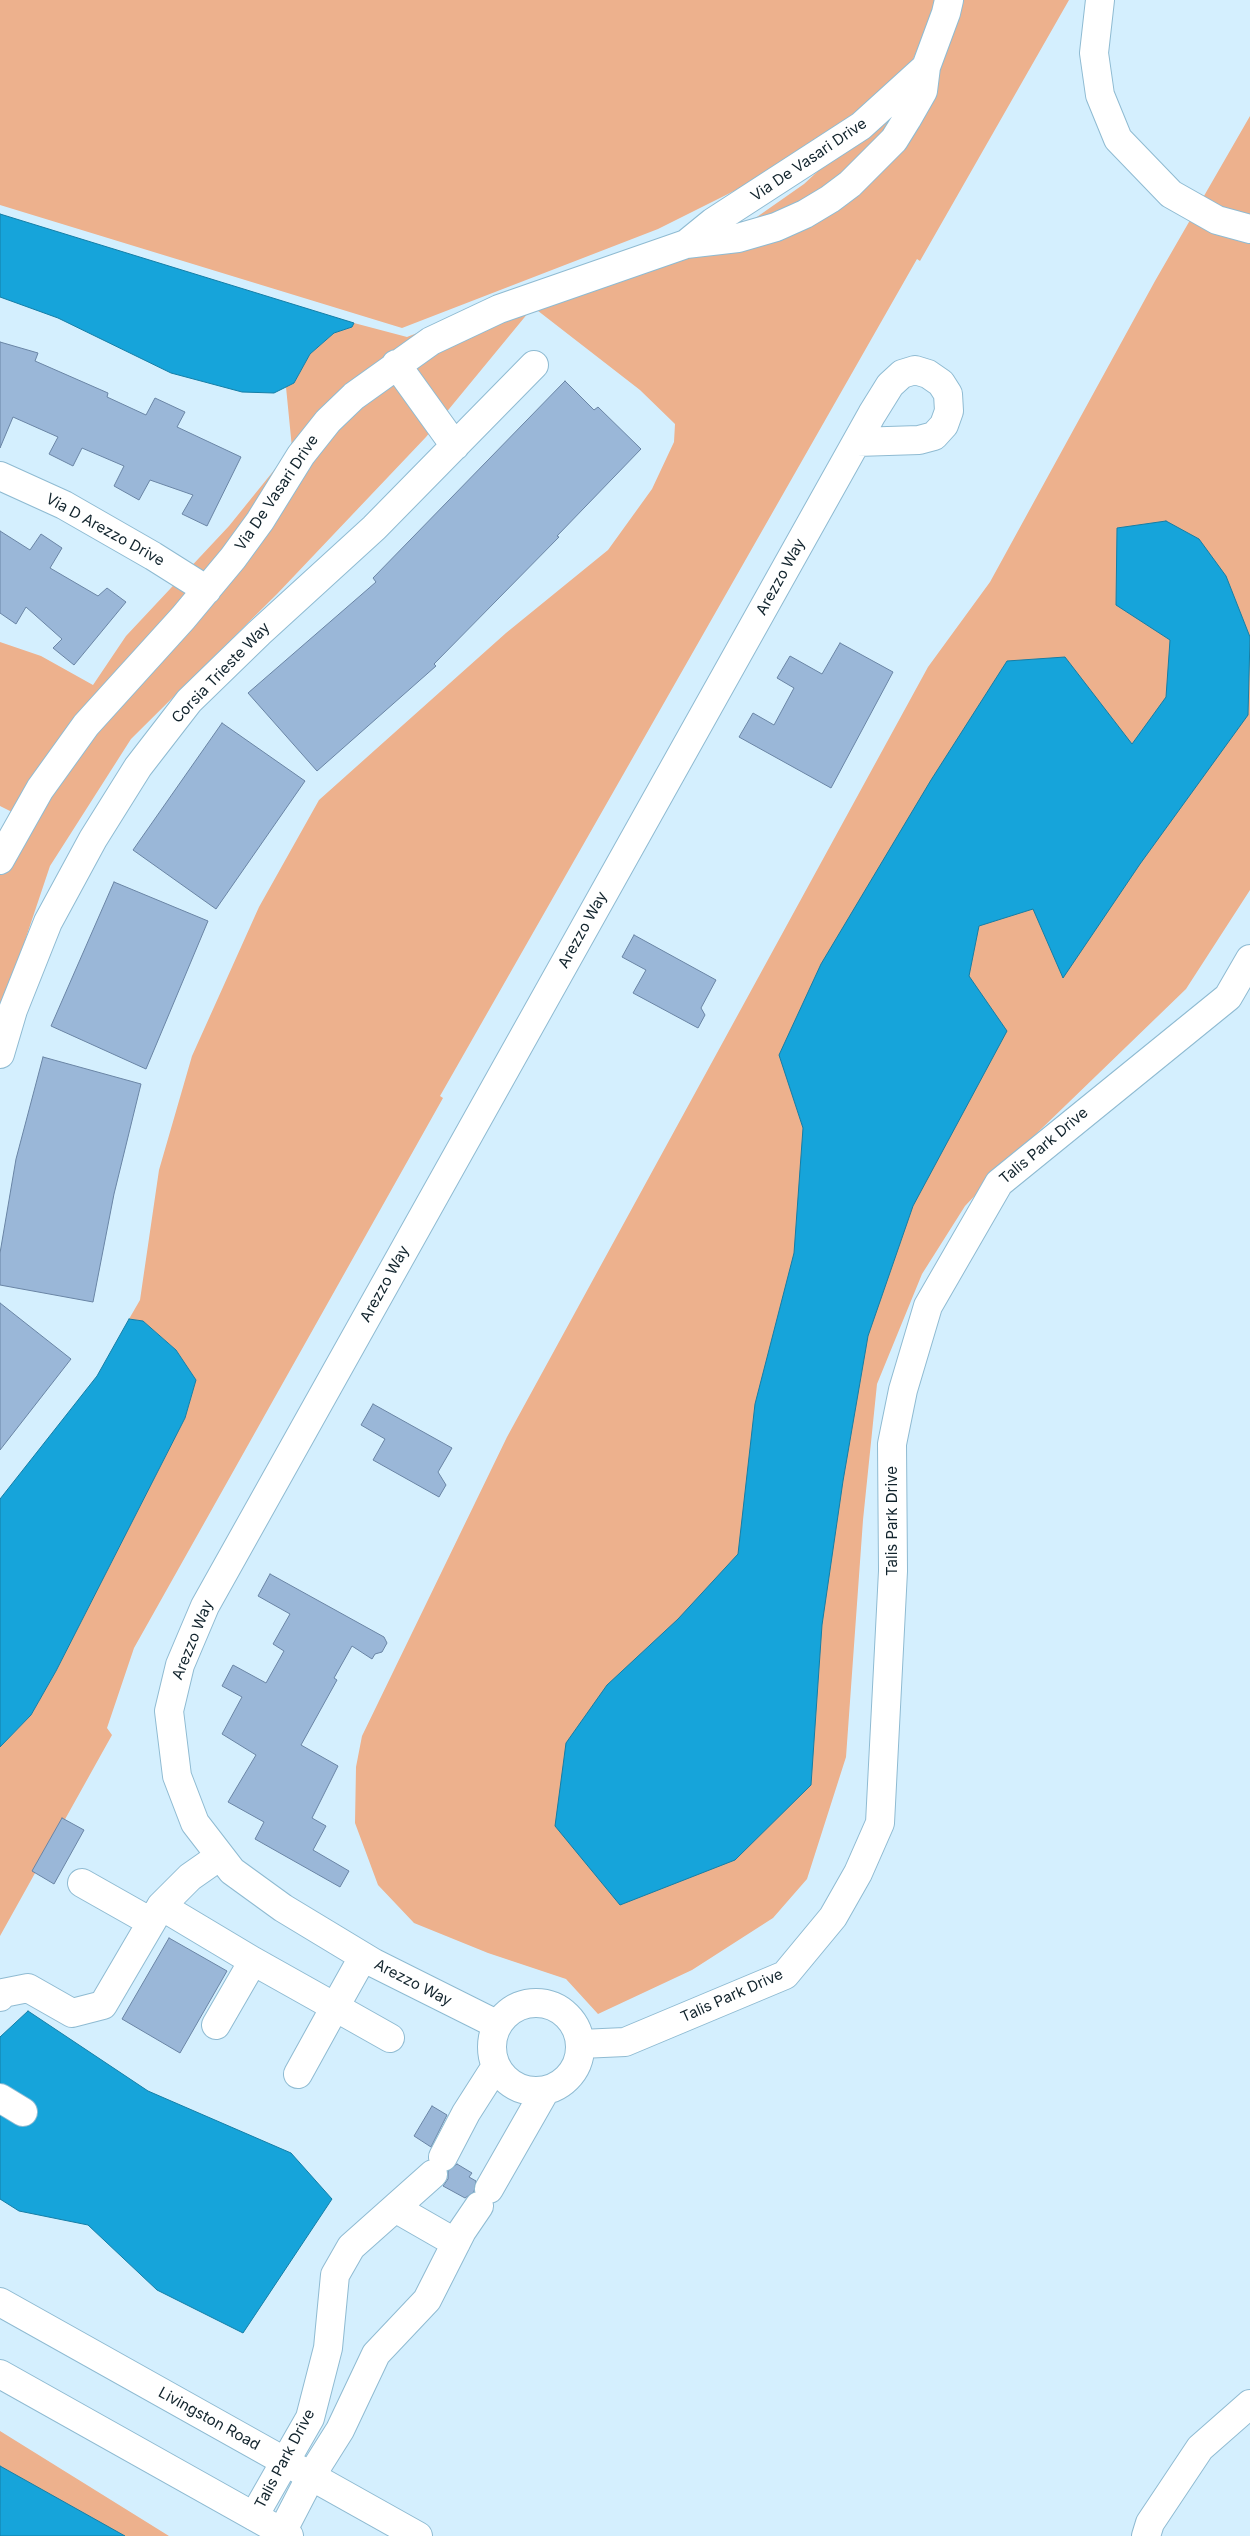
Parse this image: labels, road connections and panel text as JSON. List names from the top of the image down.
{
  "streets": {
    "street": [
      "Via De Vasari Drive",
      "Via D Arezzo Drive",
      "Arezzo Way",
      "Corsia Trieste Way",
      "Talis Park Drive",
      "Livingston Road"
    ]
  },
  "crossings": [
    ["Via De Vasari Drive", "Via D Arezzo Drive"],
    ["Arezzo Way", "Talis Park Drive"],
    ["Talis Park Drive", "Livingston Road"]
  ]
}
